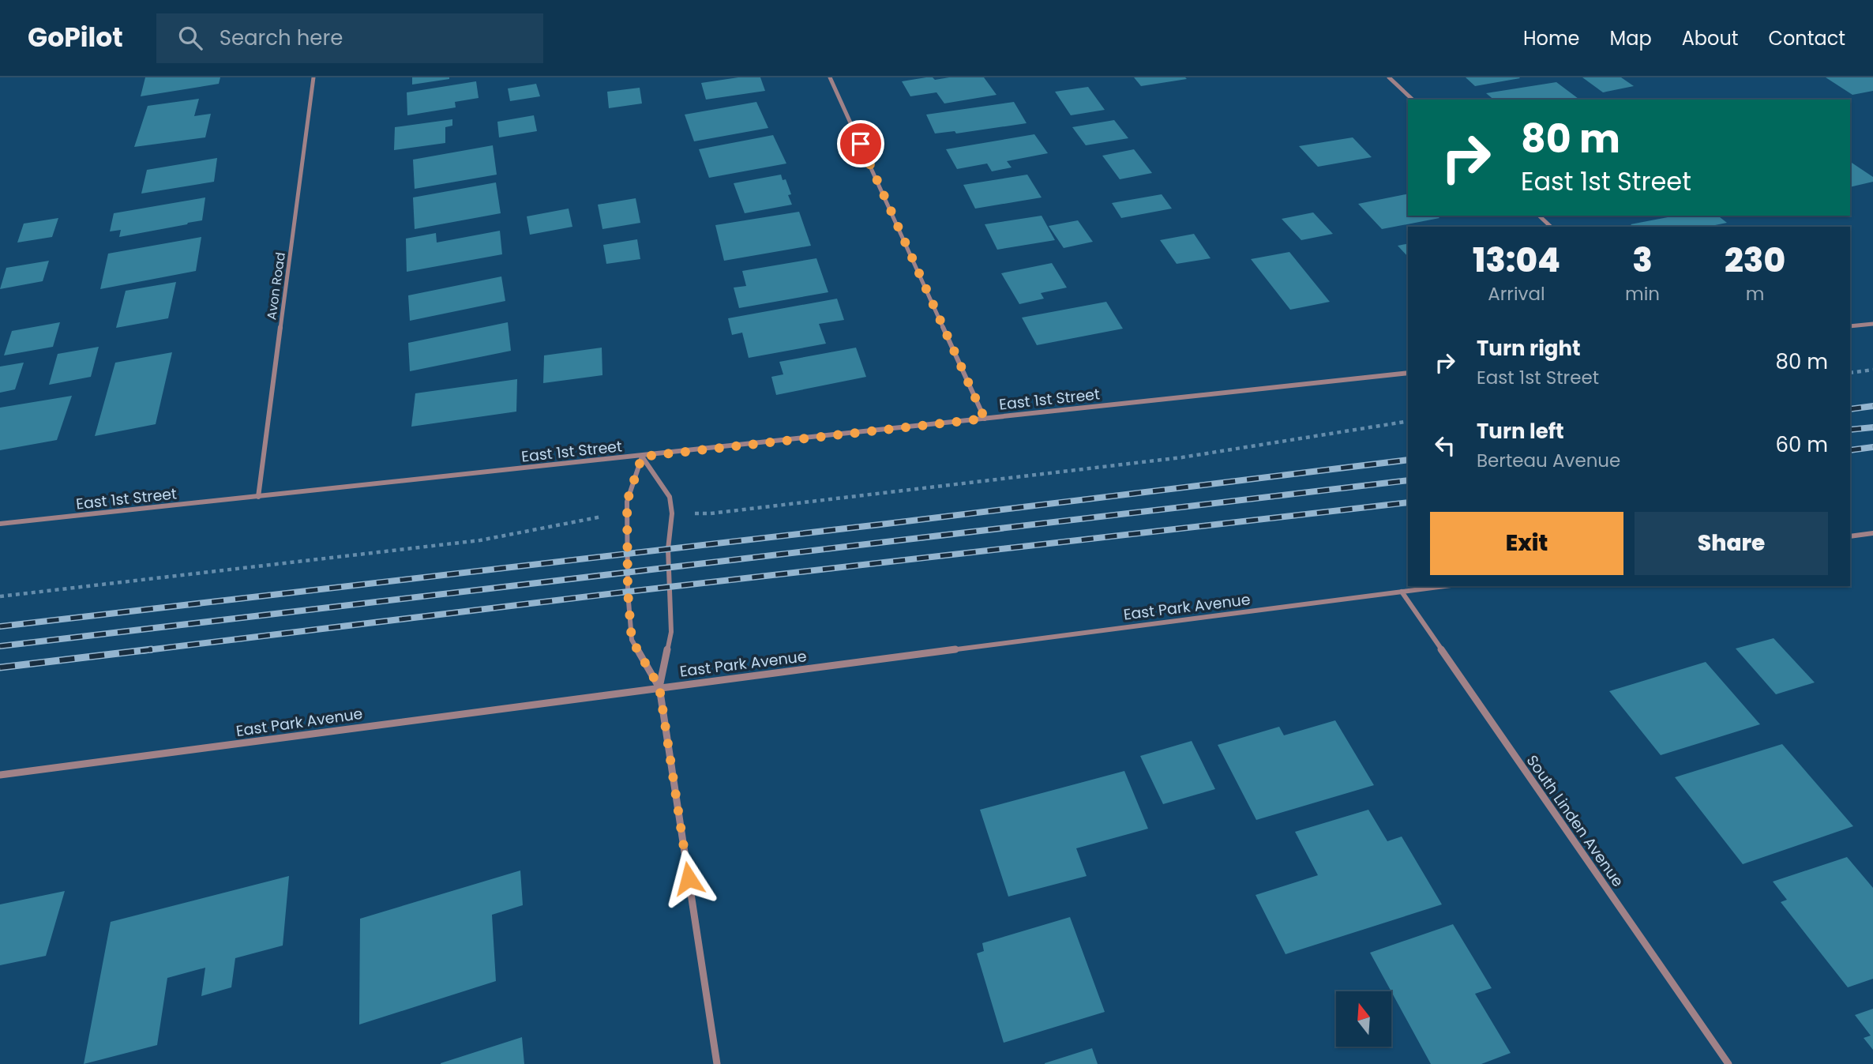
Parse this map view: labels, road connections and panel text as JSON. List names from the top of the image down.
{
  "streets": {
    "street": [
      "Avon Road",
      "East 1st Street",
      "East Park Avenue",
      "South Linden Avenue"
    ]
  },
  "crossings": [
    ["Avon Road", "East 1st Street"],
    ["East Park Avenue", "South Linden Avenue"]
  ],
  "north": "top",
  "page": {
    "header": "GoPilot",
    "search": "Search here",
    "nav": [
      "Home",
      "Map",
      "About",
      "Contact"
    ],
    "turn": ["80 m", "East 1st Street"],
    "eta": [
      "13:04",
      "Arrival",
      "3",
      "min",
      "230",
      "m"
    ],
    "list": [
      {
        "name": "Turn right",
        "note": "East 1st Street",
        "value": "80 m"
      },
      {
        "name": "Turn left",
        "note": "Berteau Avenue",
        "value": "60 m"
      }
    ],
    "buttons": ["Exit", "Share"]
  }
}
